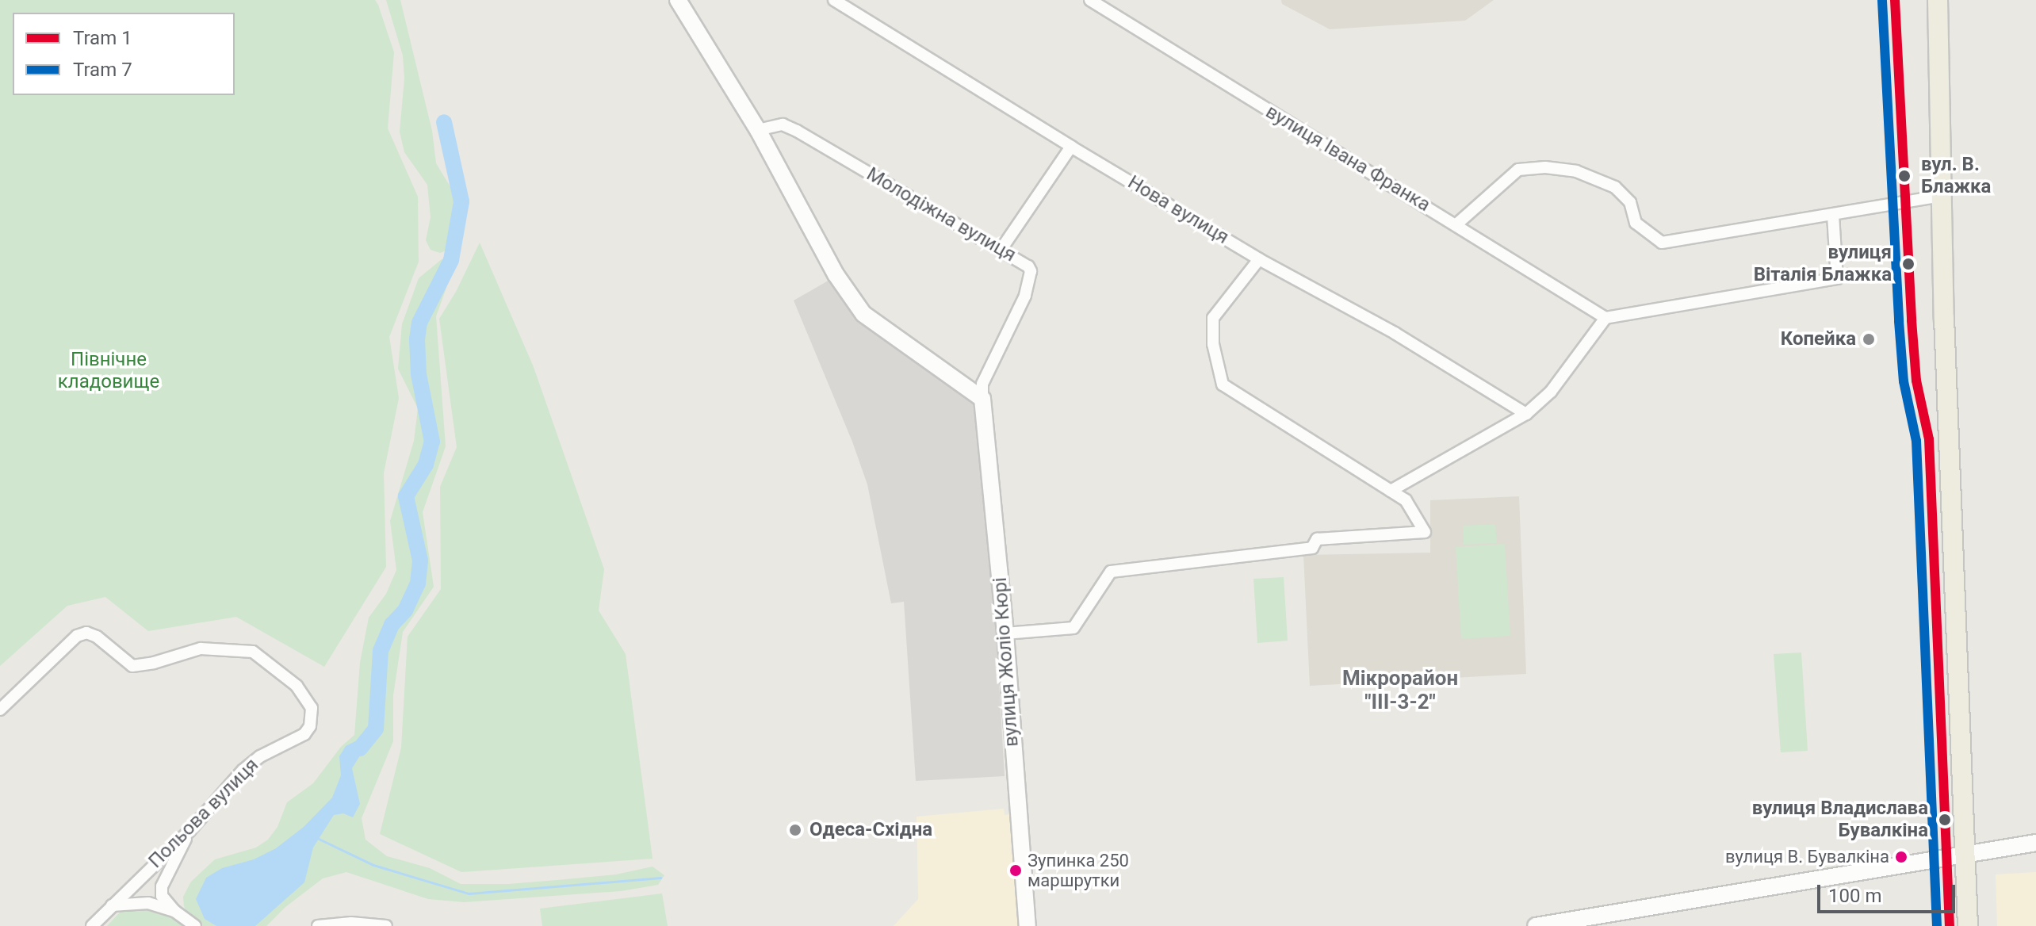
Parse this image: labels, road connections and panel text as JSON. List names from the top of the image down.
{
  "streets": {
    "street": [
      "вулиця Івана Франка",
      "Нова вулиця",
      "Молодіжна вулиця",
      "вулиця Жоліо Кюрі",
      "Польова вулиця"
    ]
  },
  "crossings": [
    ["Молодіжна вулиця", "вулиця Жоліо Кюрі"]
  ],
  "districts": ["Мікрорайон \"ІІІ-3-2\""],
  "parks": ["Північне кладовище"],
  "places": [
    "вул. В. Блажка",
    "вулиця Віталія Блажка",
    "Копейка",
    "вулиця Владислава Бувалкіна",
    "Одеса-Східна",
    "вулиця В. Бувалкіна",
    "Зупинка 250 маршрутки"
  ],
  "lines": ["tram line 1", "tram line 7"],
  "legend": ["Tram 1", "Tram 7"],
  "scale_bar": "100 m"
}
